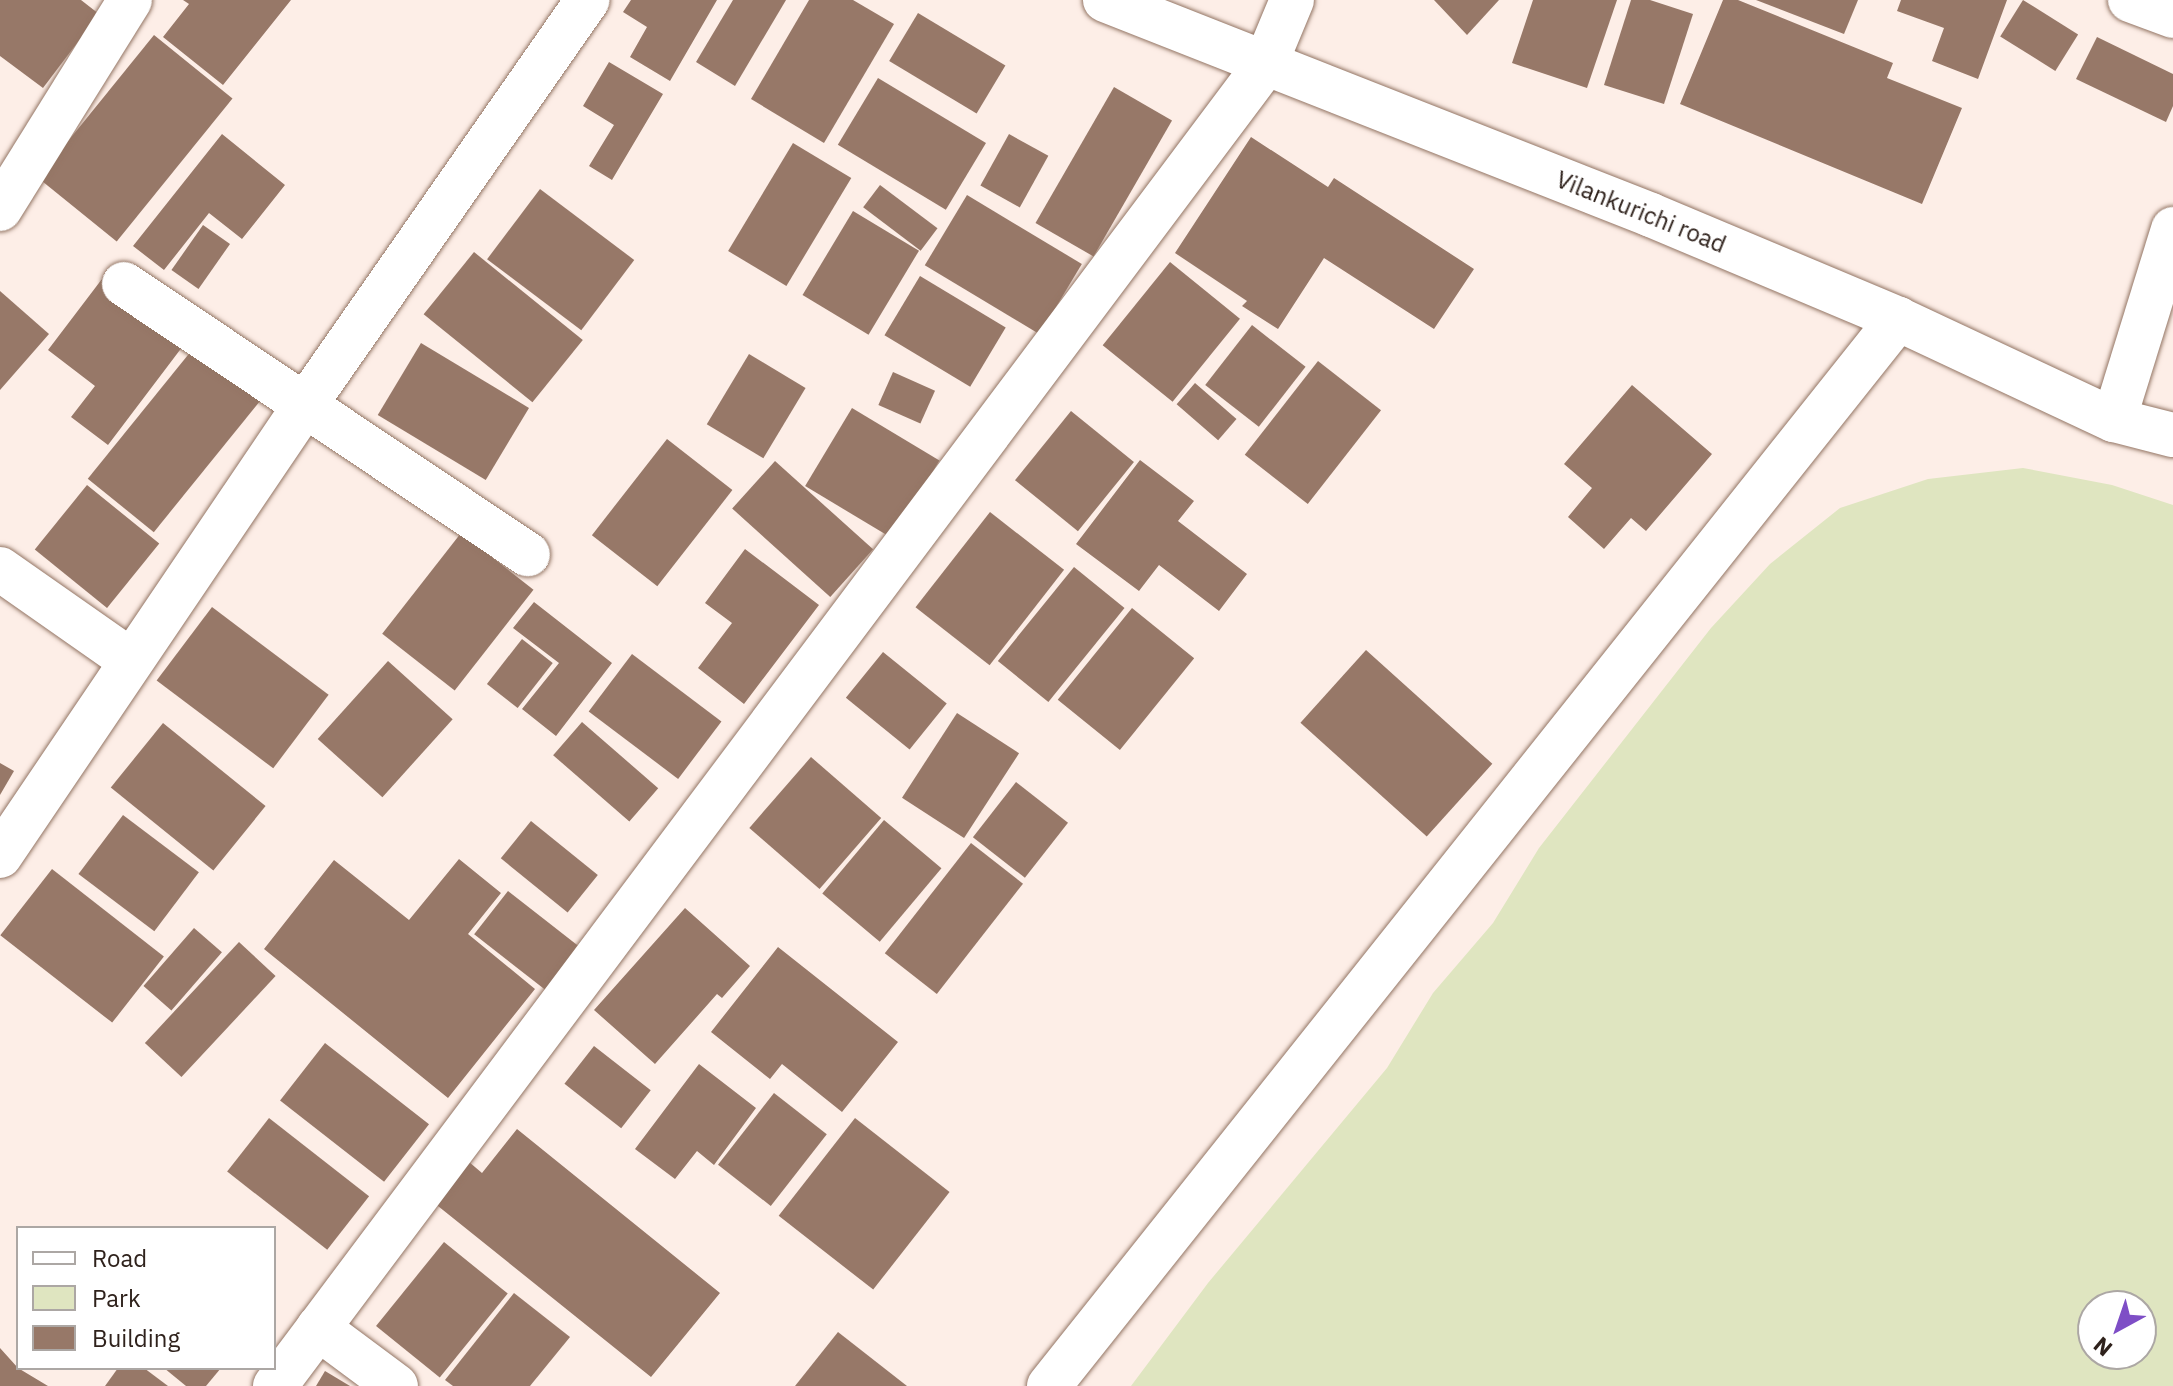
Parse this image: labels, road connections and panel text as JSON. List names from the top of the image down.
{
  "streets": {
    "street": ["Vilankurichi road"]
  },
  "legend": ["Road", "Park", "Building"],
  "north": "bottom left"
}
